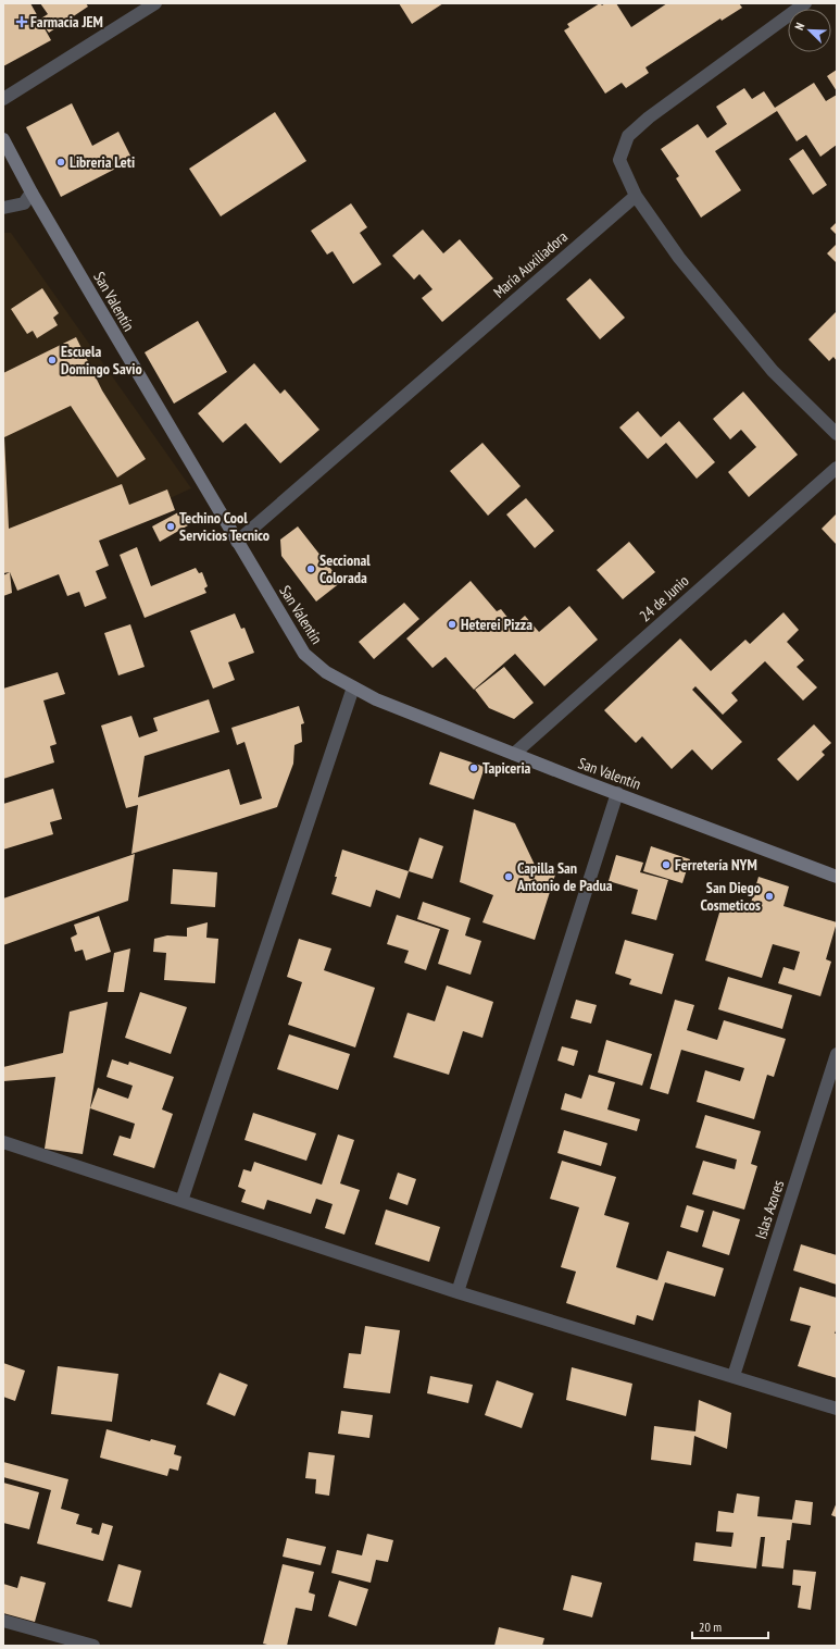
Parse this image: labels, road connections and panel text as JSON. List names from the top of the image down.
{
  "streets": {
    "main road": ["San Valentín"],
    "street": ["María Auxiliadora", "24 de Junio", "Islas Azores"]
  },
  "crossings": [
    ["María Auxiliadora", "San Valentín"],
    ["San Valentín", "24 de Junio"]
  ],
  "places": {
    "health": ["Farmacia JEM"],
    "other": [
      "Libreria Leti",
      "Escuela Domingo Savio",
      "Techino Cool Servicios Tecnico",
      "Seccional Colorada",
      "Heterei Pizza",
      "Tapiceria",
      "Ferretería NYM",
      "Capilla San Antonio de Padua",
      "San Diego Cosmeticos"
    ]
  },
  "scale_bar": "20 m",
  "north": "top left"
}
